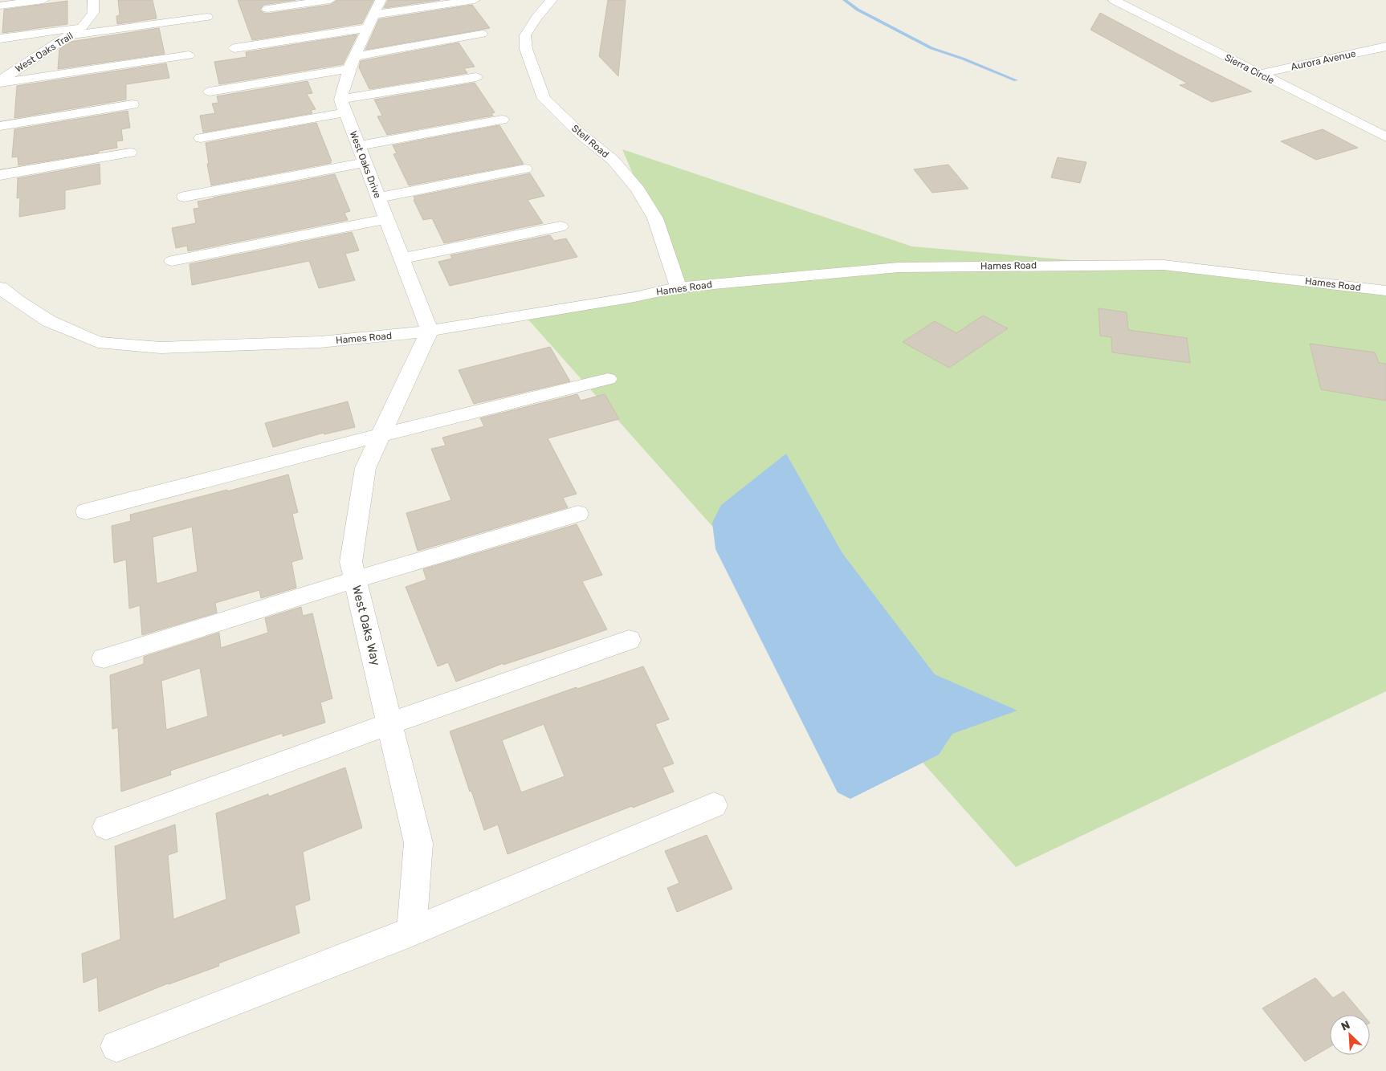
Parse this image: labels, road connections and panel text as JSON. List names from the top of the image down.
{
  "streets": {
    "street": [
      "West Oaks Trail",
      "Aurora Avenue",
      "Sierra Circle",
      "Stell Road",
      "West Oaks Drive",
      "Hames Road",
      "West Oaks Way"
    ]
  },
  "crossings": [
    ["Aurora Avenue", "Sierra Circle"],
    ["Stell Road", "Hames Road"],
    ["West Oaks Drive", "Hames Road"],
    ["West Oaks Drive", "West Oaks Way"],
    ["Hames Road", "West Oaks Way"]
  ],
  "north": "top left"
}
